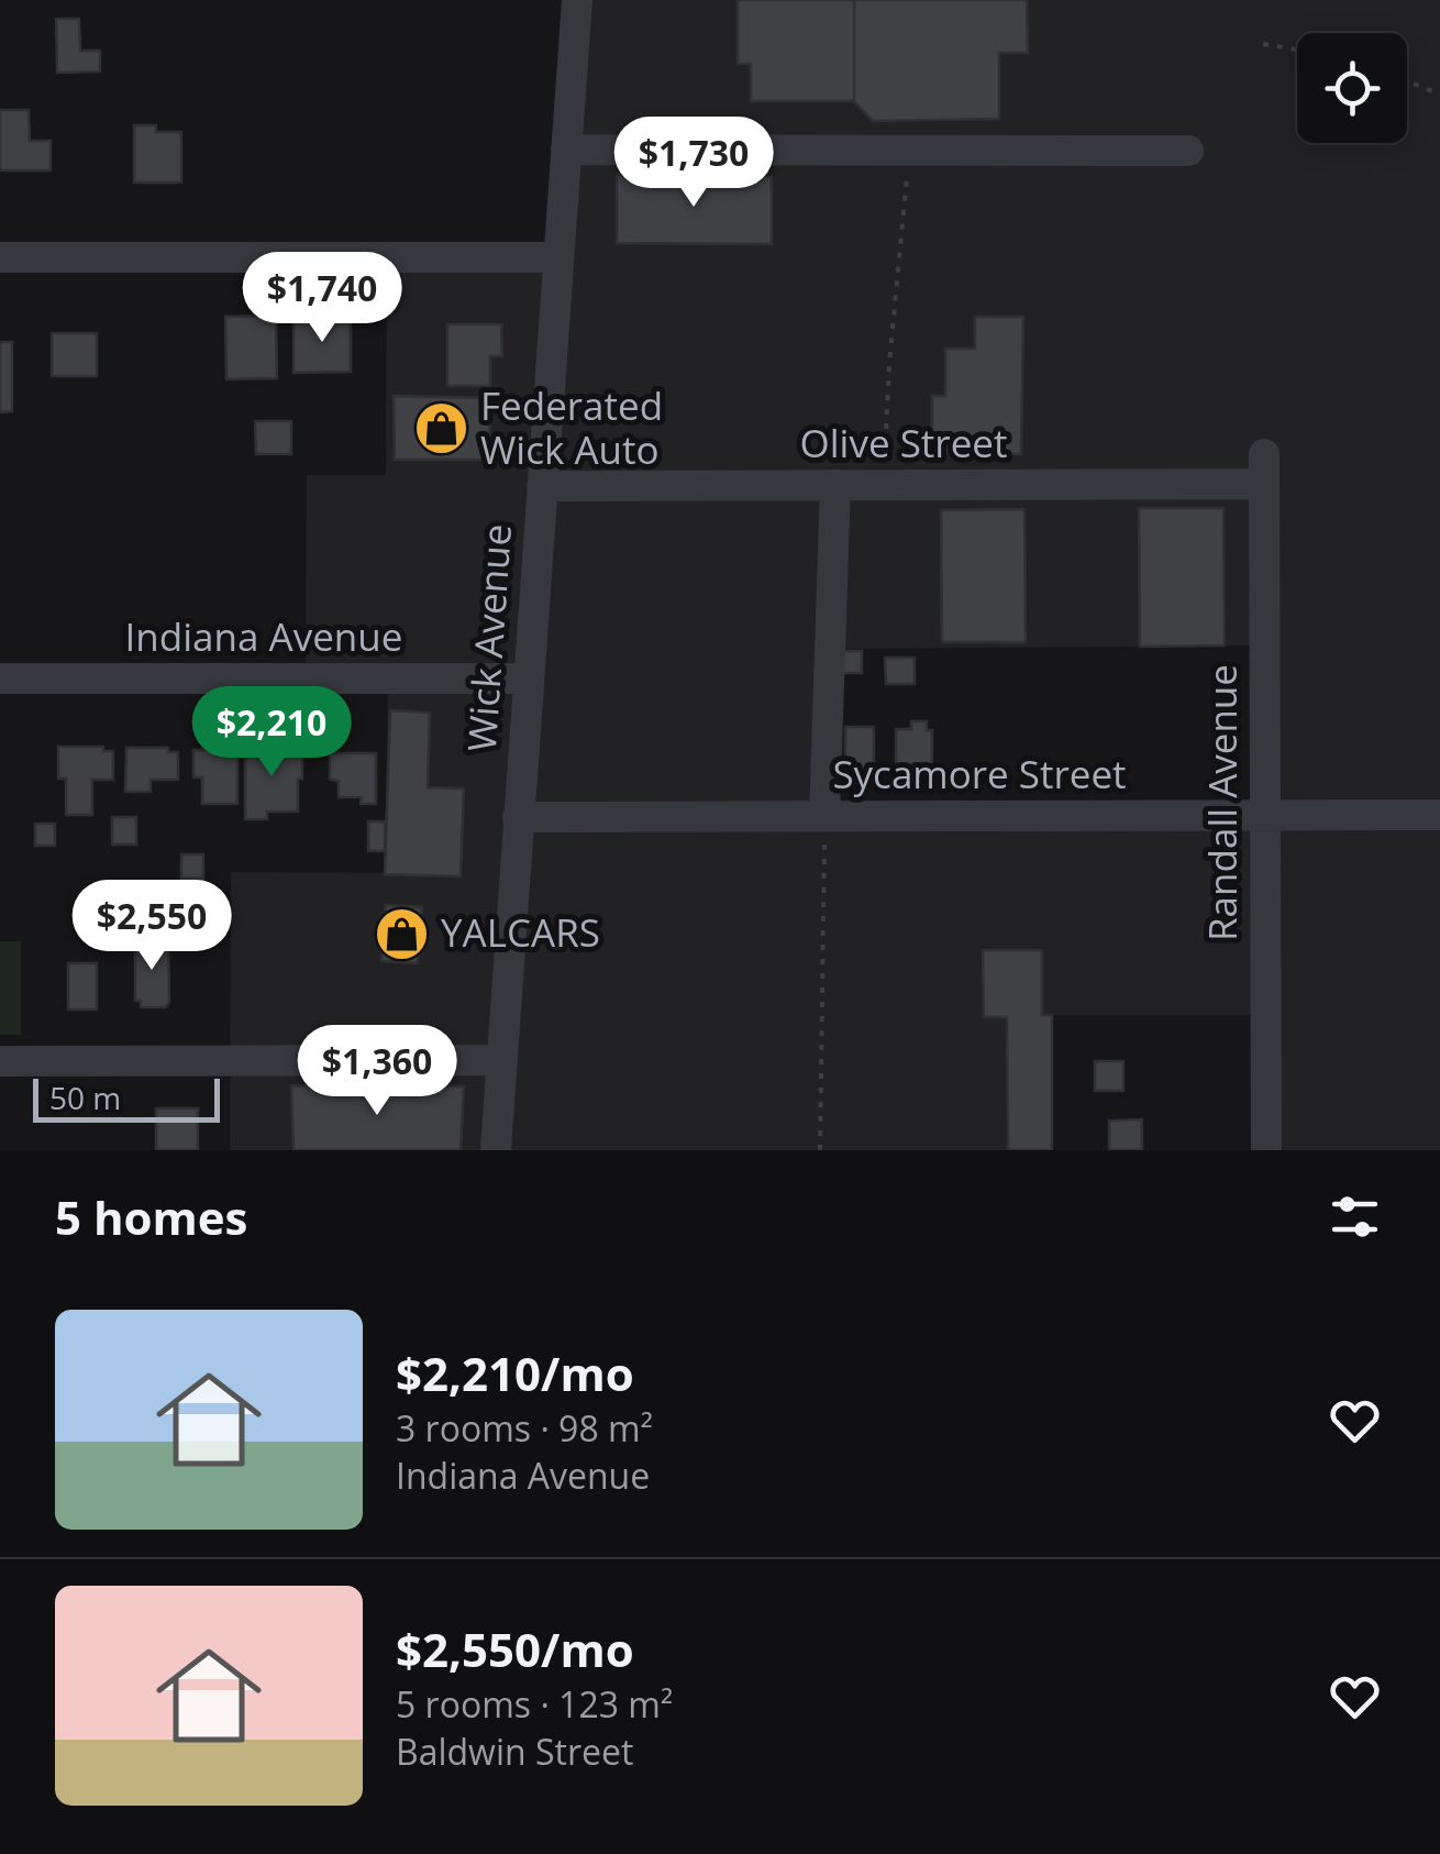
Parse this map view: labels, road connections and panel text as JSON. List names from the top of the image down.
{
  "streets": {
    "street": [
      "Olive Street",
      "Indiana Avenue",
      "Wick Avenue",
      "Sycamore Street",
      "Randall Avenue"
    ]
  },
  "crossings": [
    ["Olive Street", "Wick Avenue"],
    ["Olive Street", "Randall Avenue"],
    ["Indiana Avenue", "Wick Avenue"],
    ["Wick Avenue", "Sycamore Street"],
    ["Sycamore Street", "Randall Avenue"]
  ],
  "places": {
    "shop": ["Federated Wick Auto", "YALCARS"]
  },
  "scale_bar": "50 m",
  "page": {
    "price": [
      "$1,730",
      "$1,740",
      "$2,210",
      "$2,550",
      "$1,360"
    ],
    "scale": "50 m",
    "heading": "5 homes",
    "list": [
      {
        "name": "$2,210/mo",
        "note": "3 rooms · 98 m² · Indiana Avenue"
      },
      {
        "name": "$2,550/mo",
        "note": "5 rooms · 123 m² · Baldwin Street"
      }
    ]
  }
}
